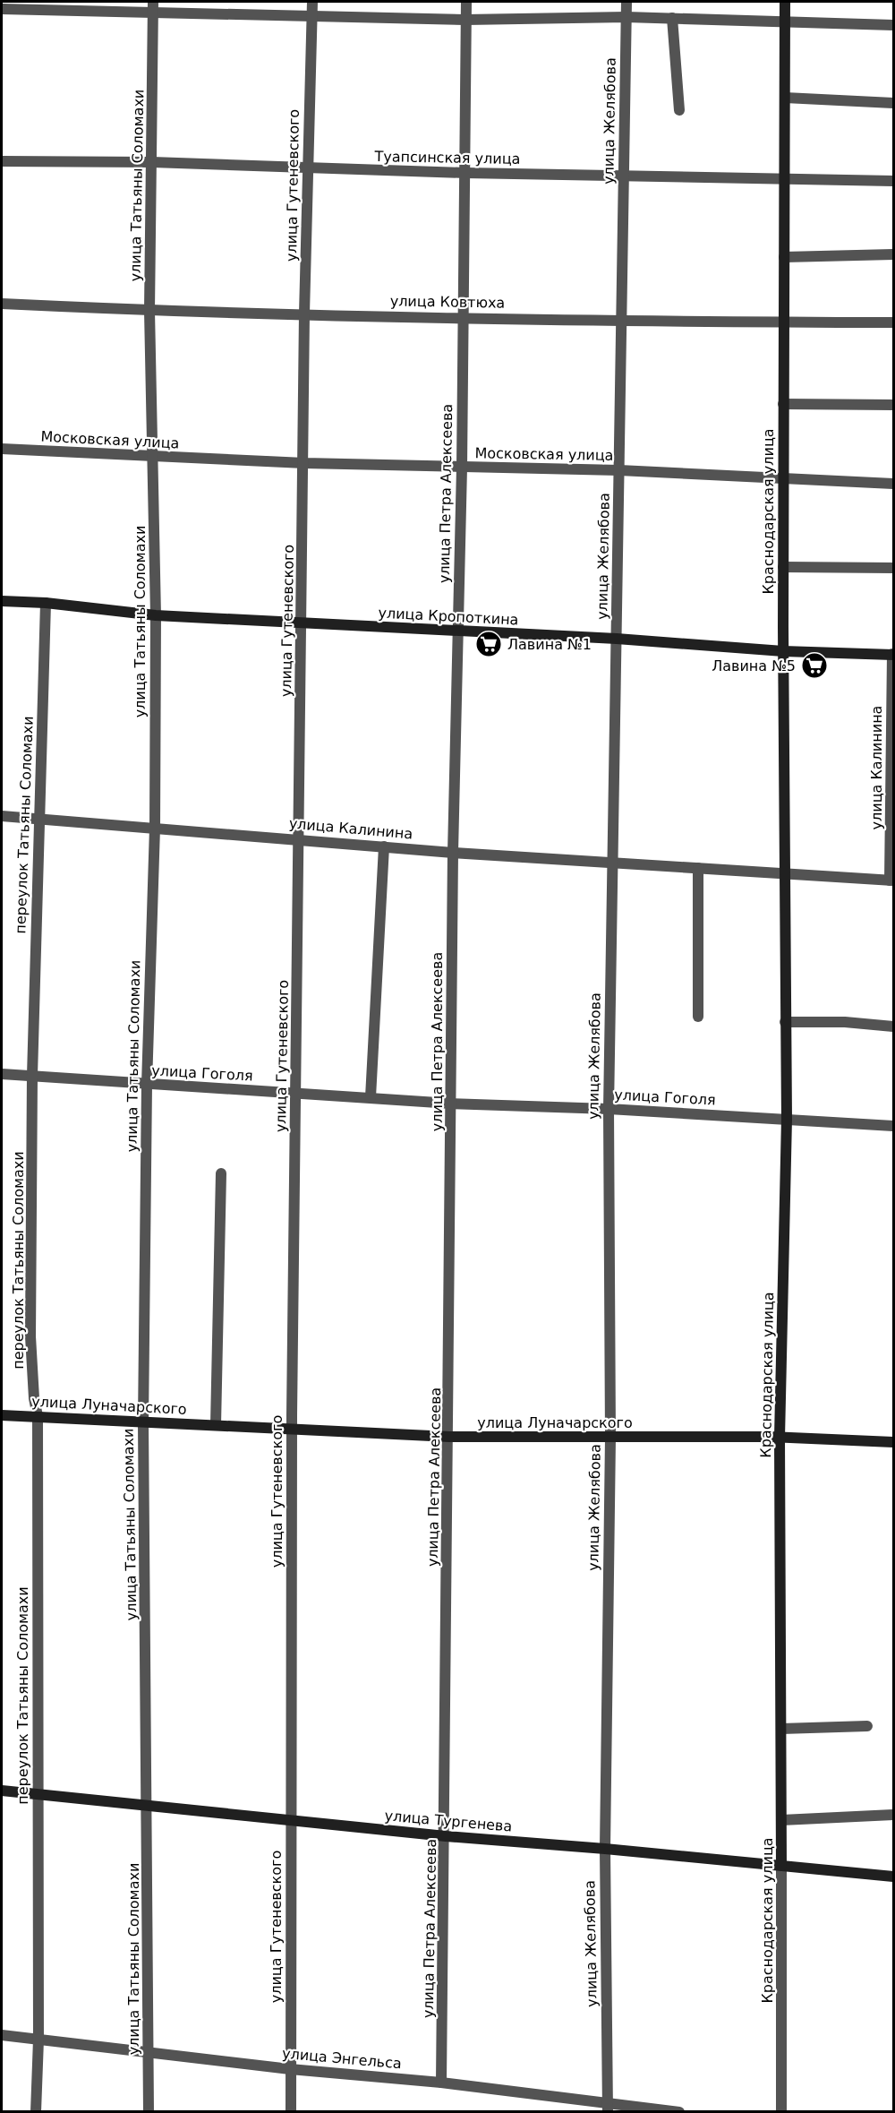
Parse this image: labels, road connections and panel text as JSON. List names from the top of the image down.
{
  "streets": {
    "main road": [
      "Краснодарская улица",
      "улица Кропоткина",
      "улица Луначарского",
      "улица Тургенева"
    ],
    "street": [
      "улица Желябова",
      "Туапсинская улица",
      "улица Татьяны Соломахи",
      "улица Гутеневского",
      "улица Ковтюха",
      "Московская улица",
      "улица Петра Алексеева",
      "улица Калинина",
      "переулок Татьяны Соломахи",
      "улица Гоголя",
      "улица Энгельса"
    ]
  },
  "crossings": [
    ["улица Желябова", "Туапсинская улица"],
    ["улица Желябова", "улица Ковтюха"],
    ["улица Желябова", "Московская улица"],
    ["улица Желябова", "улица Кропоткина"],
    ["улица Желябова", "улица Калинина"],
    ["улица Желябова", "улица Гоголя"],
    ["улица Желябова", "улица Луначарского"],
    ["улица Желябова", "улица Тургенева"],
    ["улица Желябова", "улица Энгельса"],
    ["Туапсинская улица", "улица Татьяны Соломахи"],
    ["Туапсинская улица", "улица Гутеневского"],
    ["Туапсинская улица", "улица Петра Алексеева"],
    ["Туапсинская улица", "Краснодарская улица"],
    ["улица Татьяны Соломахи", "улица Ковтюха"],
    ["улица Татьяны Соломахи", "Московская улица"],
    ["улица Татьяны Соломахи", "улица Кропоткина"],
    ["улица Татьяны Соломахи", "улица Калинина"],
    ["улица Татьяны Соломахи", "улица Гоголя"],
    ["улица Татьяны Соломахи", "улица Луначарского"],
    ["улица Татьяны Соломахи", "улица Тургенева"],
    ["улица Татьяны Соломахи", "улица Энгельса"],
    ["улица Гутеневского", "улица Ковтюха"],
    ["улица Гутеневского", "Московская улица"],
    ["улица Гутеневского", "улица Кропоткина"],
    ["улица Гутеневского", "улица Калинина"],
    ["улица Гутеневского", "улица Гоголя"],
    ["улица Гутеневского", "улица Луначарского"],
    ["улица Гутеневского", "улица Тургенева"],
    ["улица Гутеневского", "улица Энгельса"],
    ["улица Ковтюха", "улица Петра Алексеева"],
    ["улица Ковтюха", "Краснодарская улица"],
    ["Московская улица", "улица Петра Алексеева"],
    ["Московская улица", "Краснодарская улица"],
    ["улица Петра Алексеева", "улица Кропоткина"],
    ["улица Петра Алексеева", "улица Калинина"],
    ["улица Петра Алексеева", "улица Гоголя"],
    ["улица Петра Алексеева", "улица Луначарского"],
    ["улица Петра Алексеева", "улица Тургенева"],
    ["улица Петра Алексеева", "улица Энгельса"],
    ["Краснодарская улица", "улица Кропоткина"],
    ["Краснодарская улица", "улица Калинина"],
    ["Краснодарская улица", "улица Гоголя"],
    ["Краснодарская улица", "улица Луначарского"],
    ["Краснодарская улица", "улица Тургенева"],
    ["улица Кропоткина", "улица Калинина"],
    ["улица Кропоткина", "переулок Татьяны Соломахи"],
    ["улица Калинина", "переулок Татьяны Соломахи"],
    ["переулок Татьяны Соломахи", "улица Гоголя"],
    ["переулок Татьяны Соломахи", "улица Луначарского"],
    ["переулок Татьяны Соломахи", "улица Тургенева"],
    ["переулок Татьяны Соломахи", "улица Энгельса"]
  ],
  "places": {
    "supermarket": ["Лавина №1", "Лавина №5"]
  }
}
